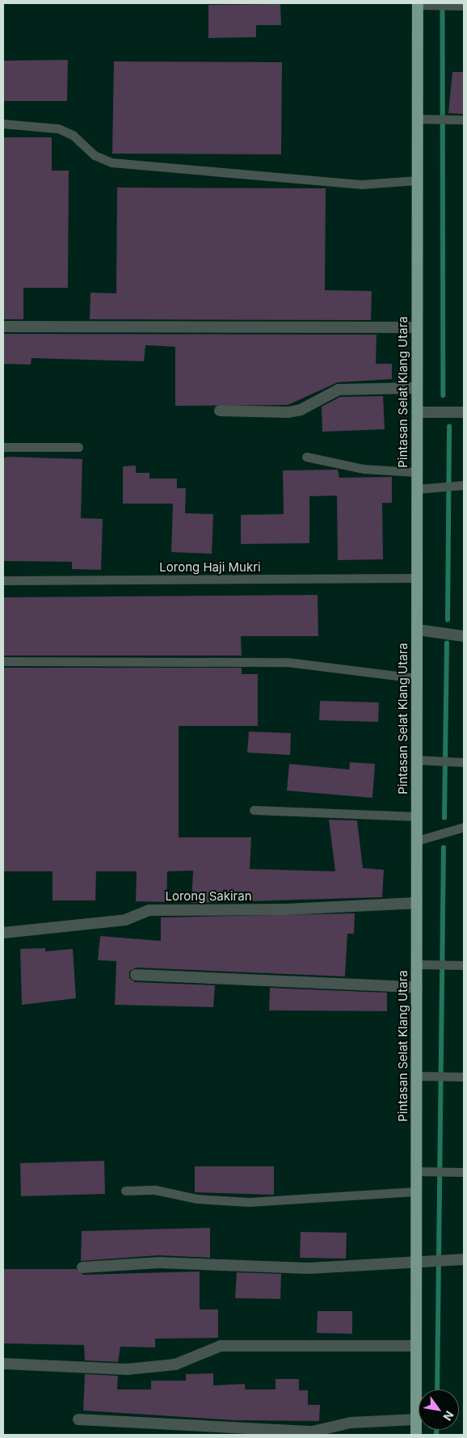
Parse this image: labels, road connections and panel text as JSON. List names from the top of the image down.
{
  "streets": {
    "highway": ["Pintasan Selat Klang Utara"],
    "street": ["Lorong Sakiran"],
    "lane": ["Lorong Haji Mukri"]
  },
  "crossings": [
    ["Pintasan Selat Klang Utara", "Lorong Haji Mukri"],
    ["Pintasan Selat Klang Utara", "Lorong Sakiran"]
  ],
  "north": "bottom right"
}
